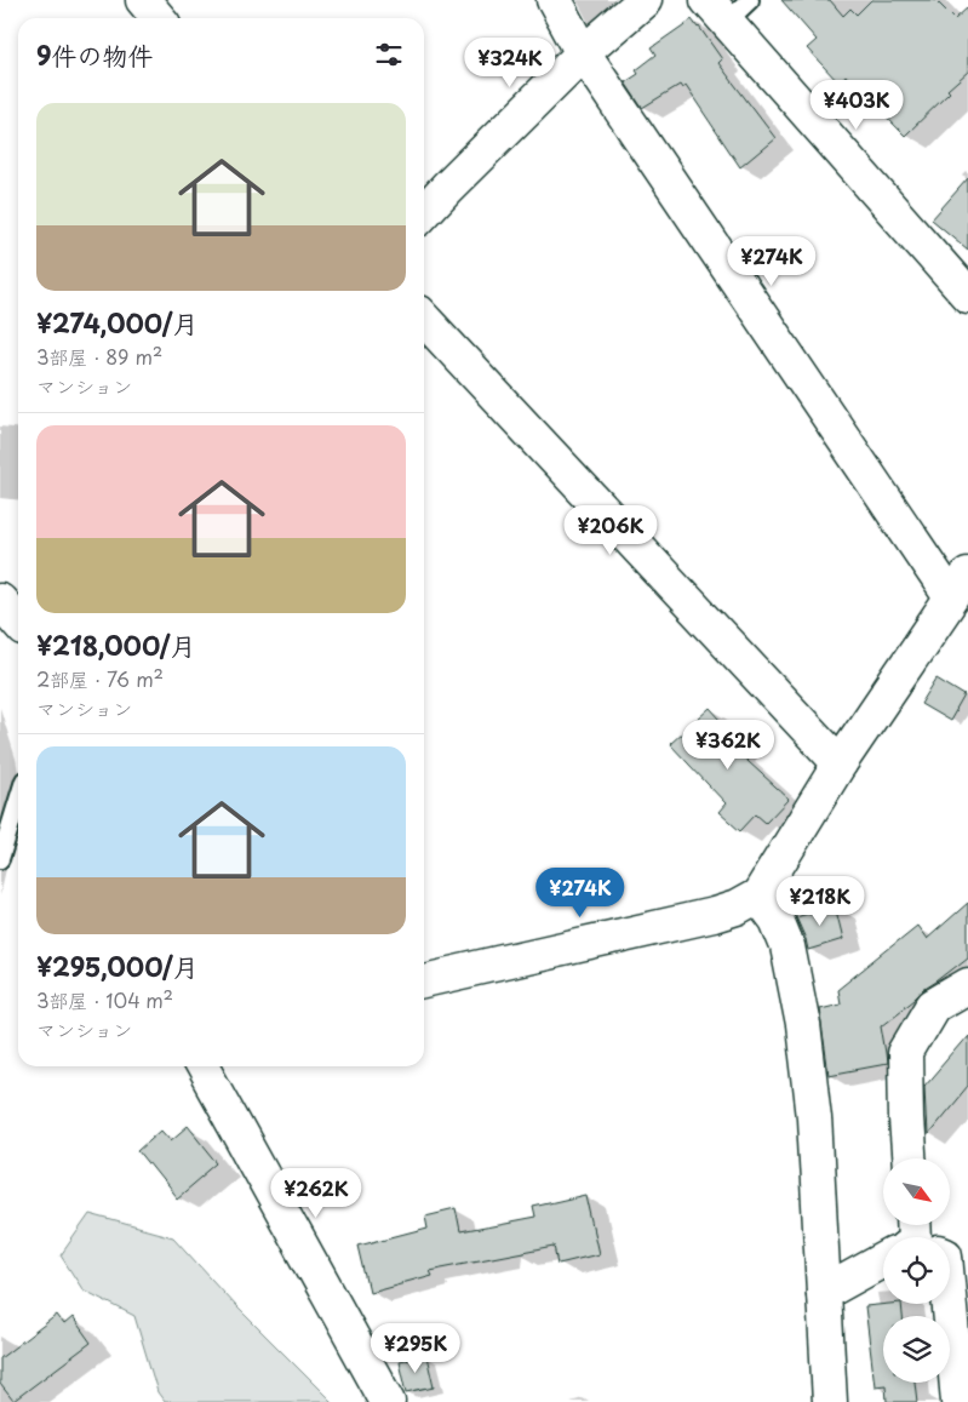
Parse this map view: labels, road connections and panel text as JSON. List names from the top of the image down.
{
  "north": "bottom right",
  "page": {
    "heading": "9件の物件",
    "price": [
      "¥324K",
      "¥403K",
      "¥274K",
      "¥206K",
      "¥362K",
      "¥274K",
      "¥218K",
      "¥262K",
      "¥295K"
    ],
    "list": [
      {
        "name": "¥274,000/月",
        "note": "3部屋 · 89 m² · マンション"
      },
      {
        "name": "¥218,000/月",
        "note": "2部屋 · 76 m² · マンション"
      },
      {
        "name": "¥295,000/月",
        "note": "3部屋 · 104 m² · マンション"
      }
    ]
  }
}
